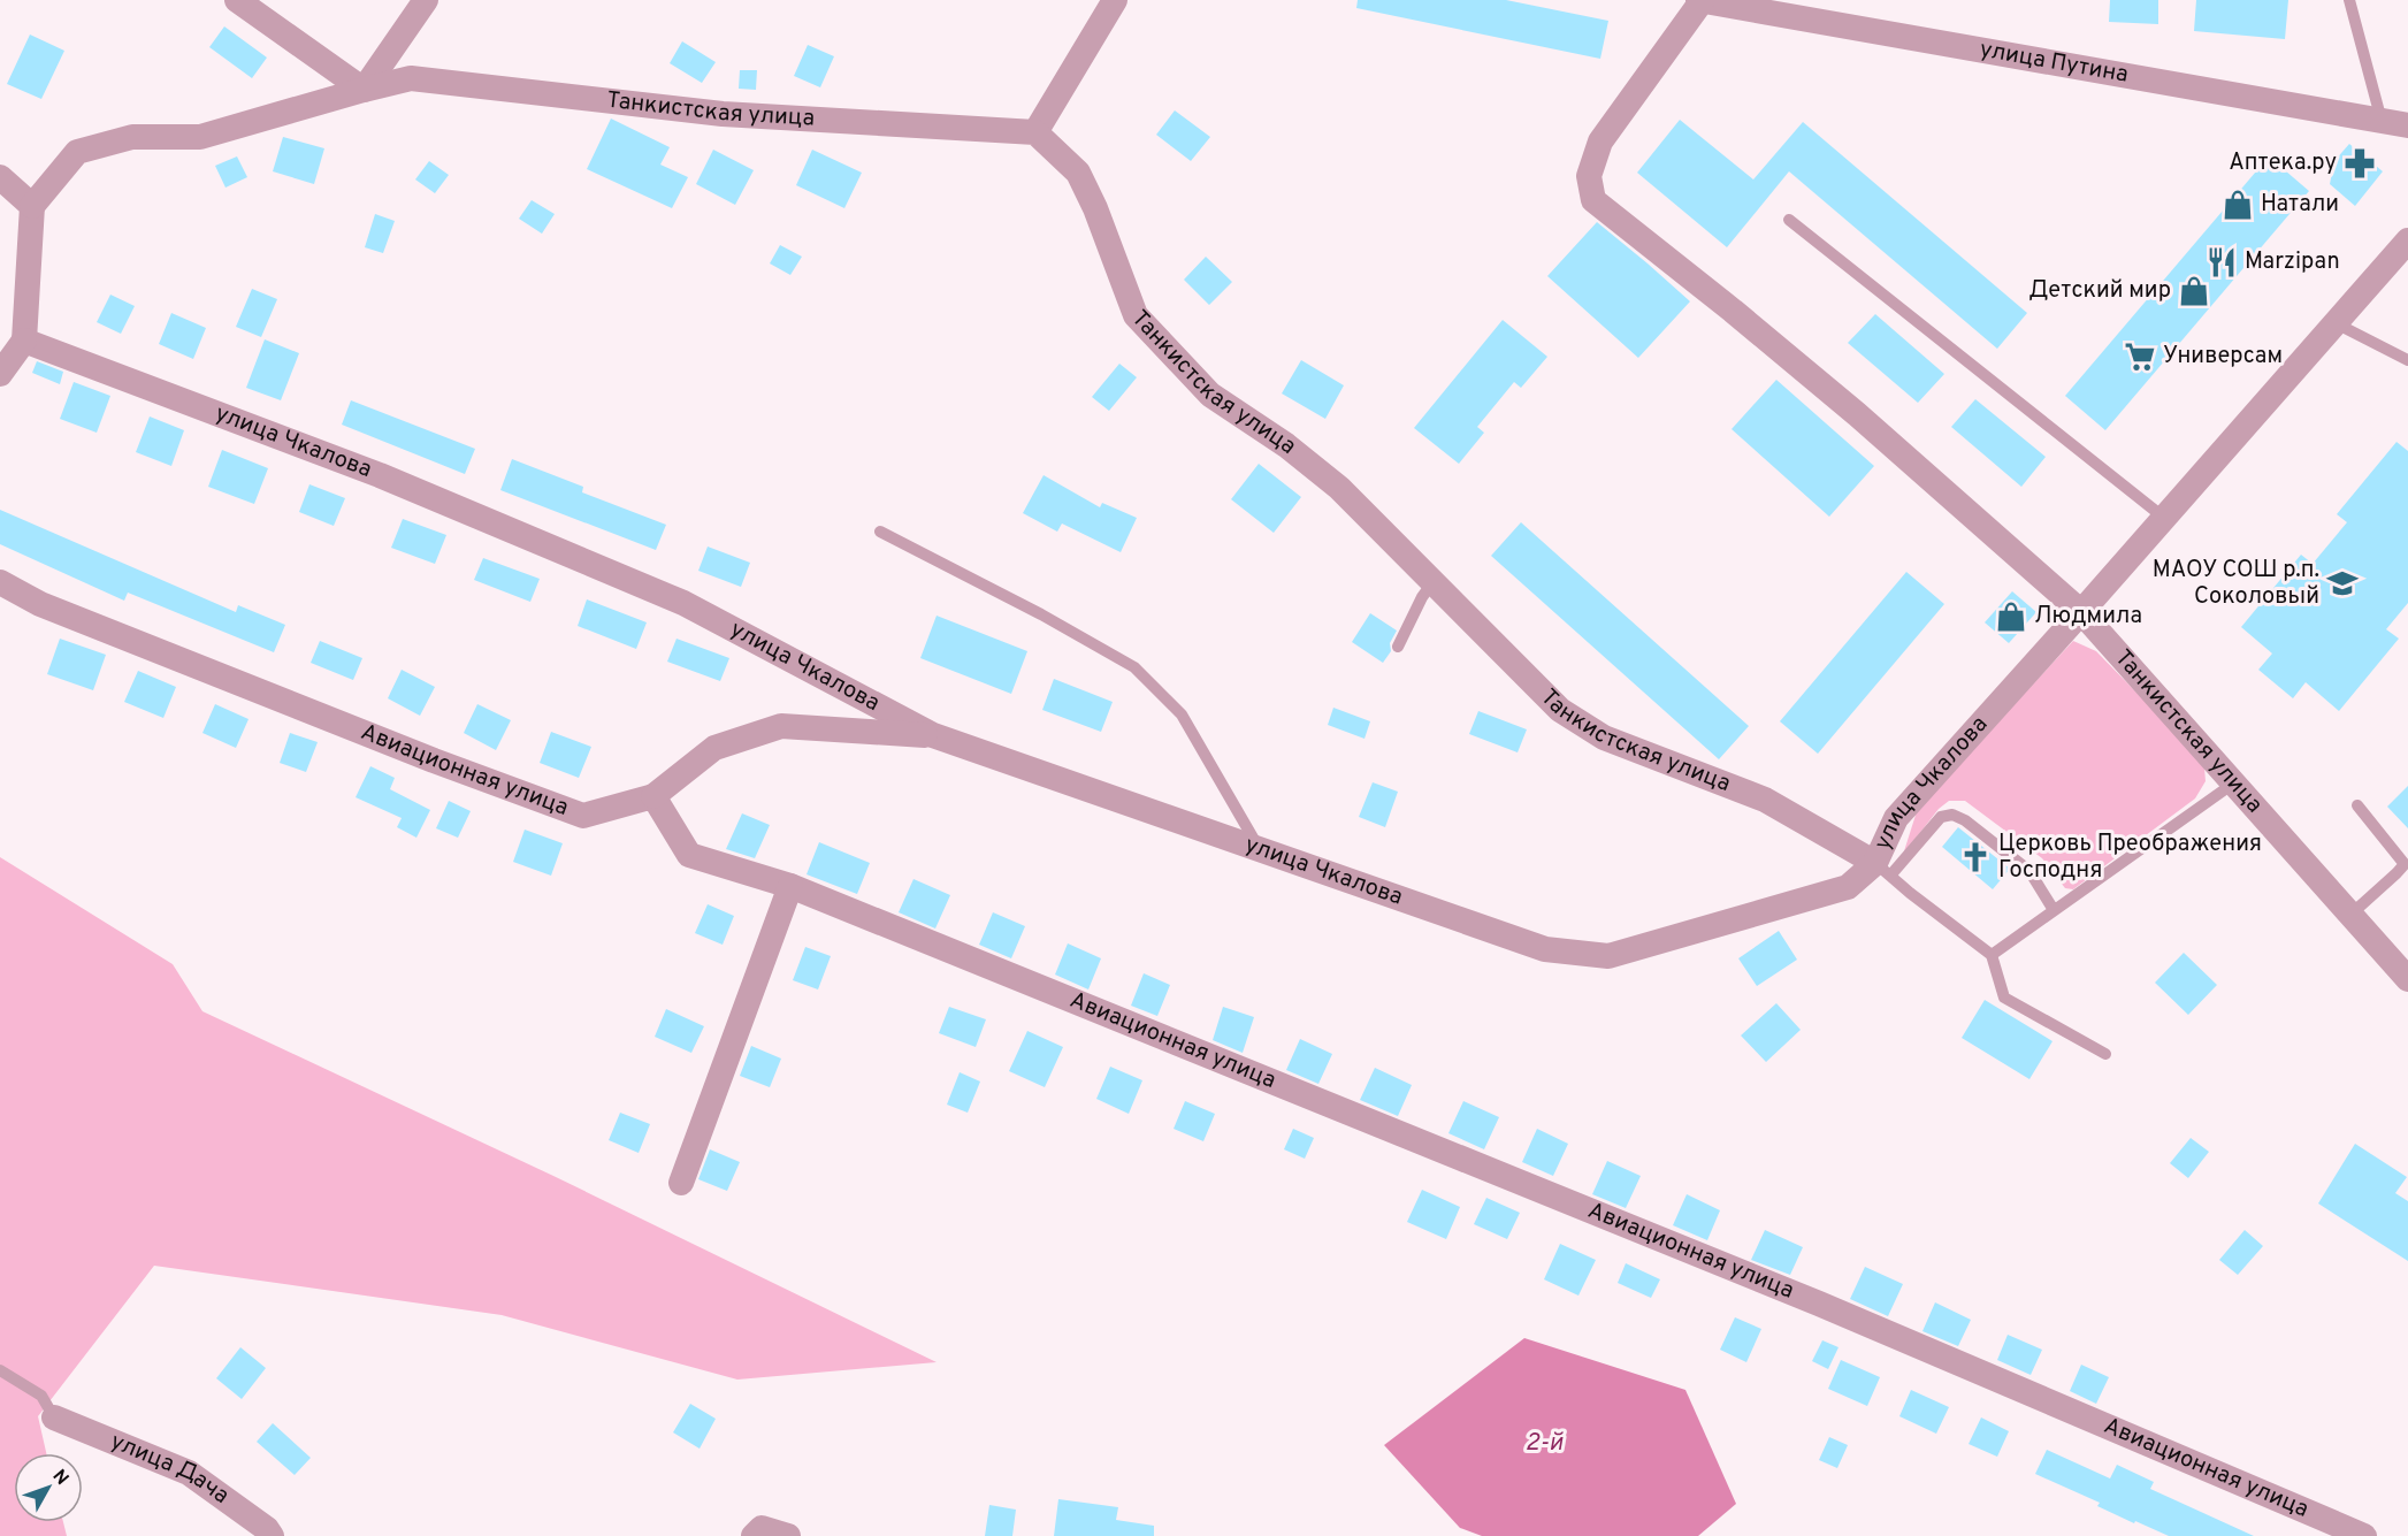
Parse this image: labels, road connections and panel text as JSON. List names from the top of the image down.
{
  "streets": {
    "street": [
      "улица Путина",
      "Танкистская улица",
      "улица Чкалова",
      "Авиационная улица",
      "улица Дача"
    ]
  },
  "crossings": [
    ["улица Путина", "Танкистская улица"],
    ["Танкистская улица", "улица Чкалова"]
  ],
  "water": ["2-й"],
  "places": {
    "pharmacy": ["Аптека.ру"],
    "shop": ["Натали", "Детский мир", "Людмила"],
    "restaurant": ["Marzipan"],
    "supermarket": ["Универсам"],
    "school or university": ["МАОУ СОШ р.п. Соколовый"],
    "church": ["Церковь Преображения Господня"]
  },
  "north": "top right"
}
